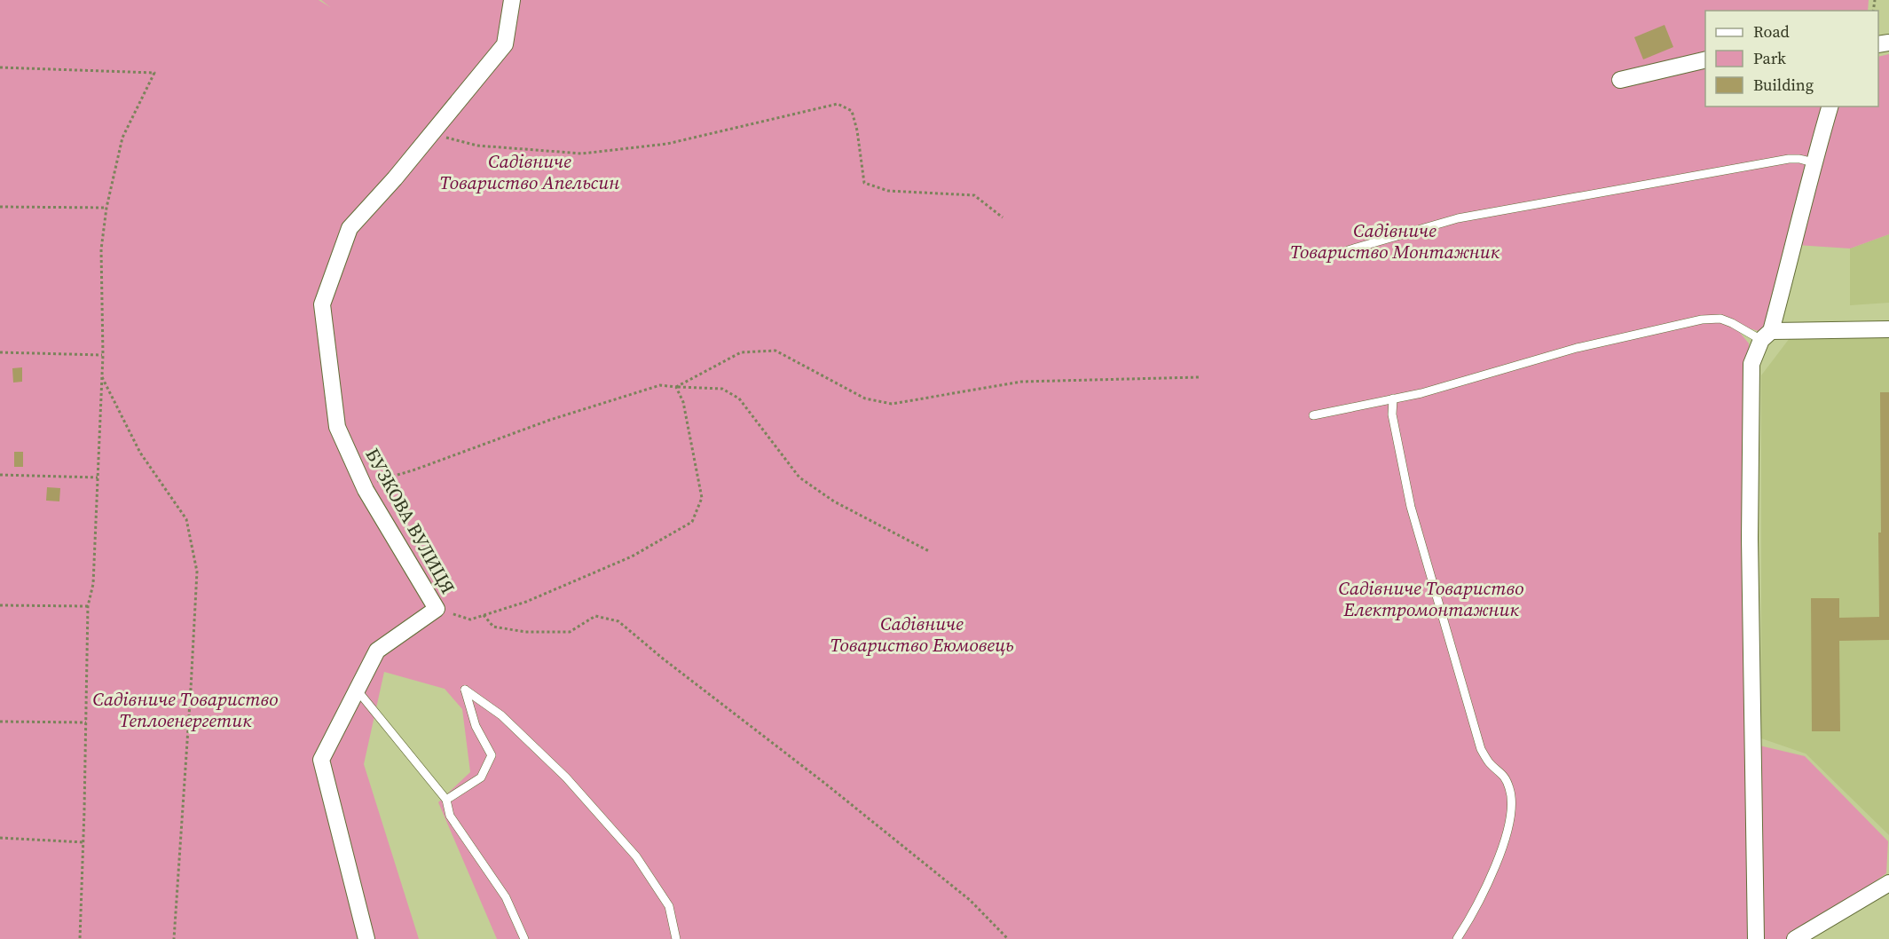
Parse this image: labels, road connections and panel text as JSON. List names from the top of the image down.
{
  "streets": {
    "street": ["БУЗКОВА ВУЛИЦЯ"]
  },
  "parks": [
    "Садівниче Товариство Апельсин",
    "Садівниче Товариство Монтажник",
    "Садівниче Товариство Електромонтажник",
    "Садівниче Товариство Еюмовець",
    "Садівниче Товариство Теплоенергетик"
  ],
  "legend": ["Road", "Park", "Building"]
}
